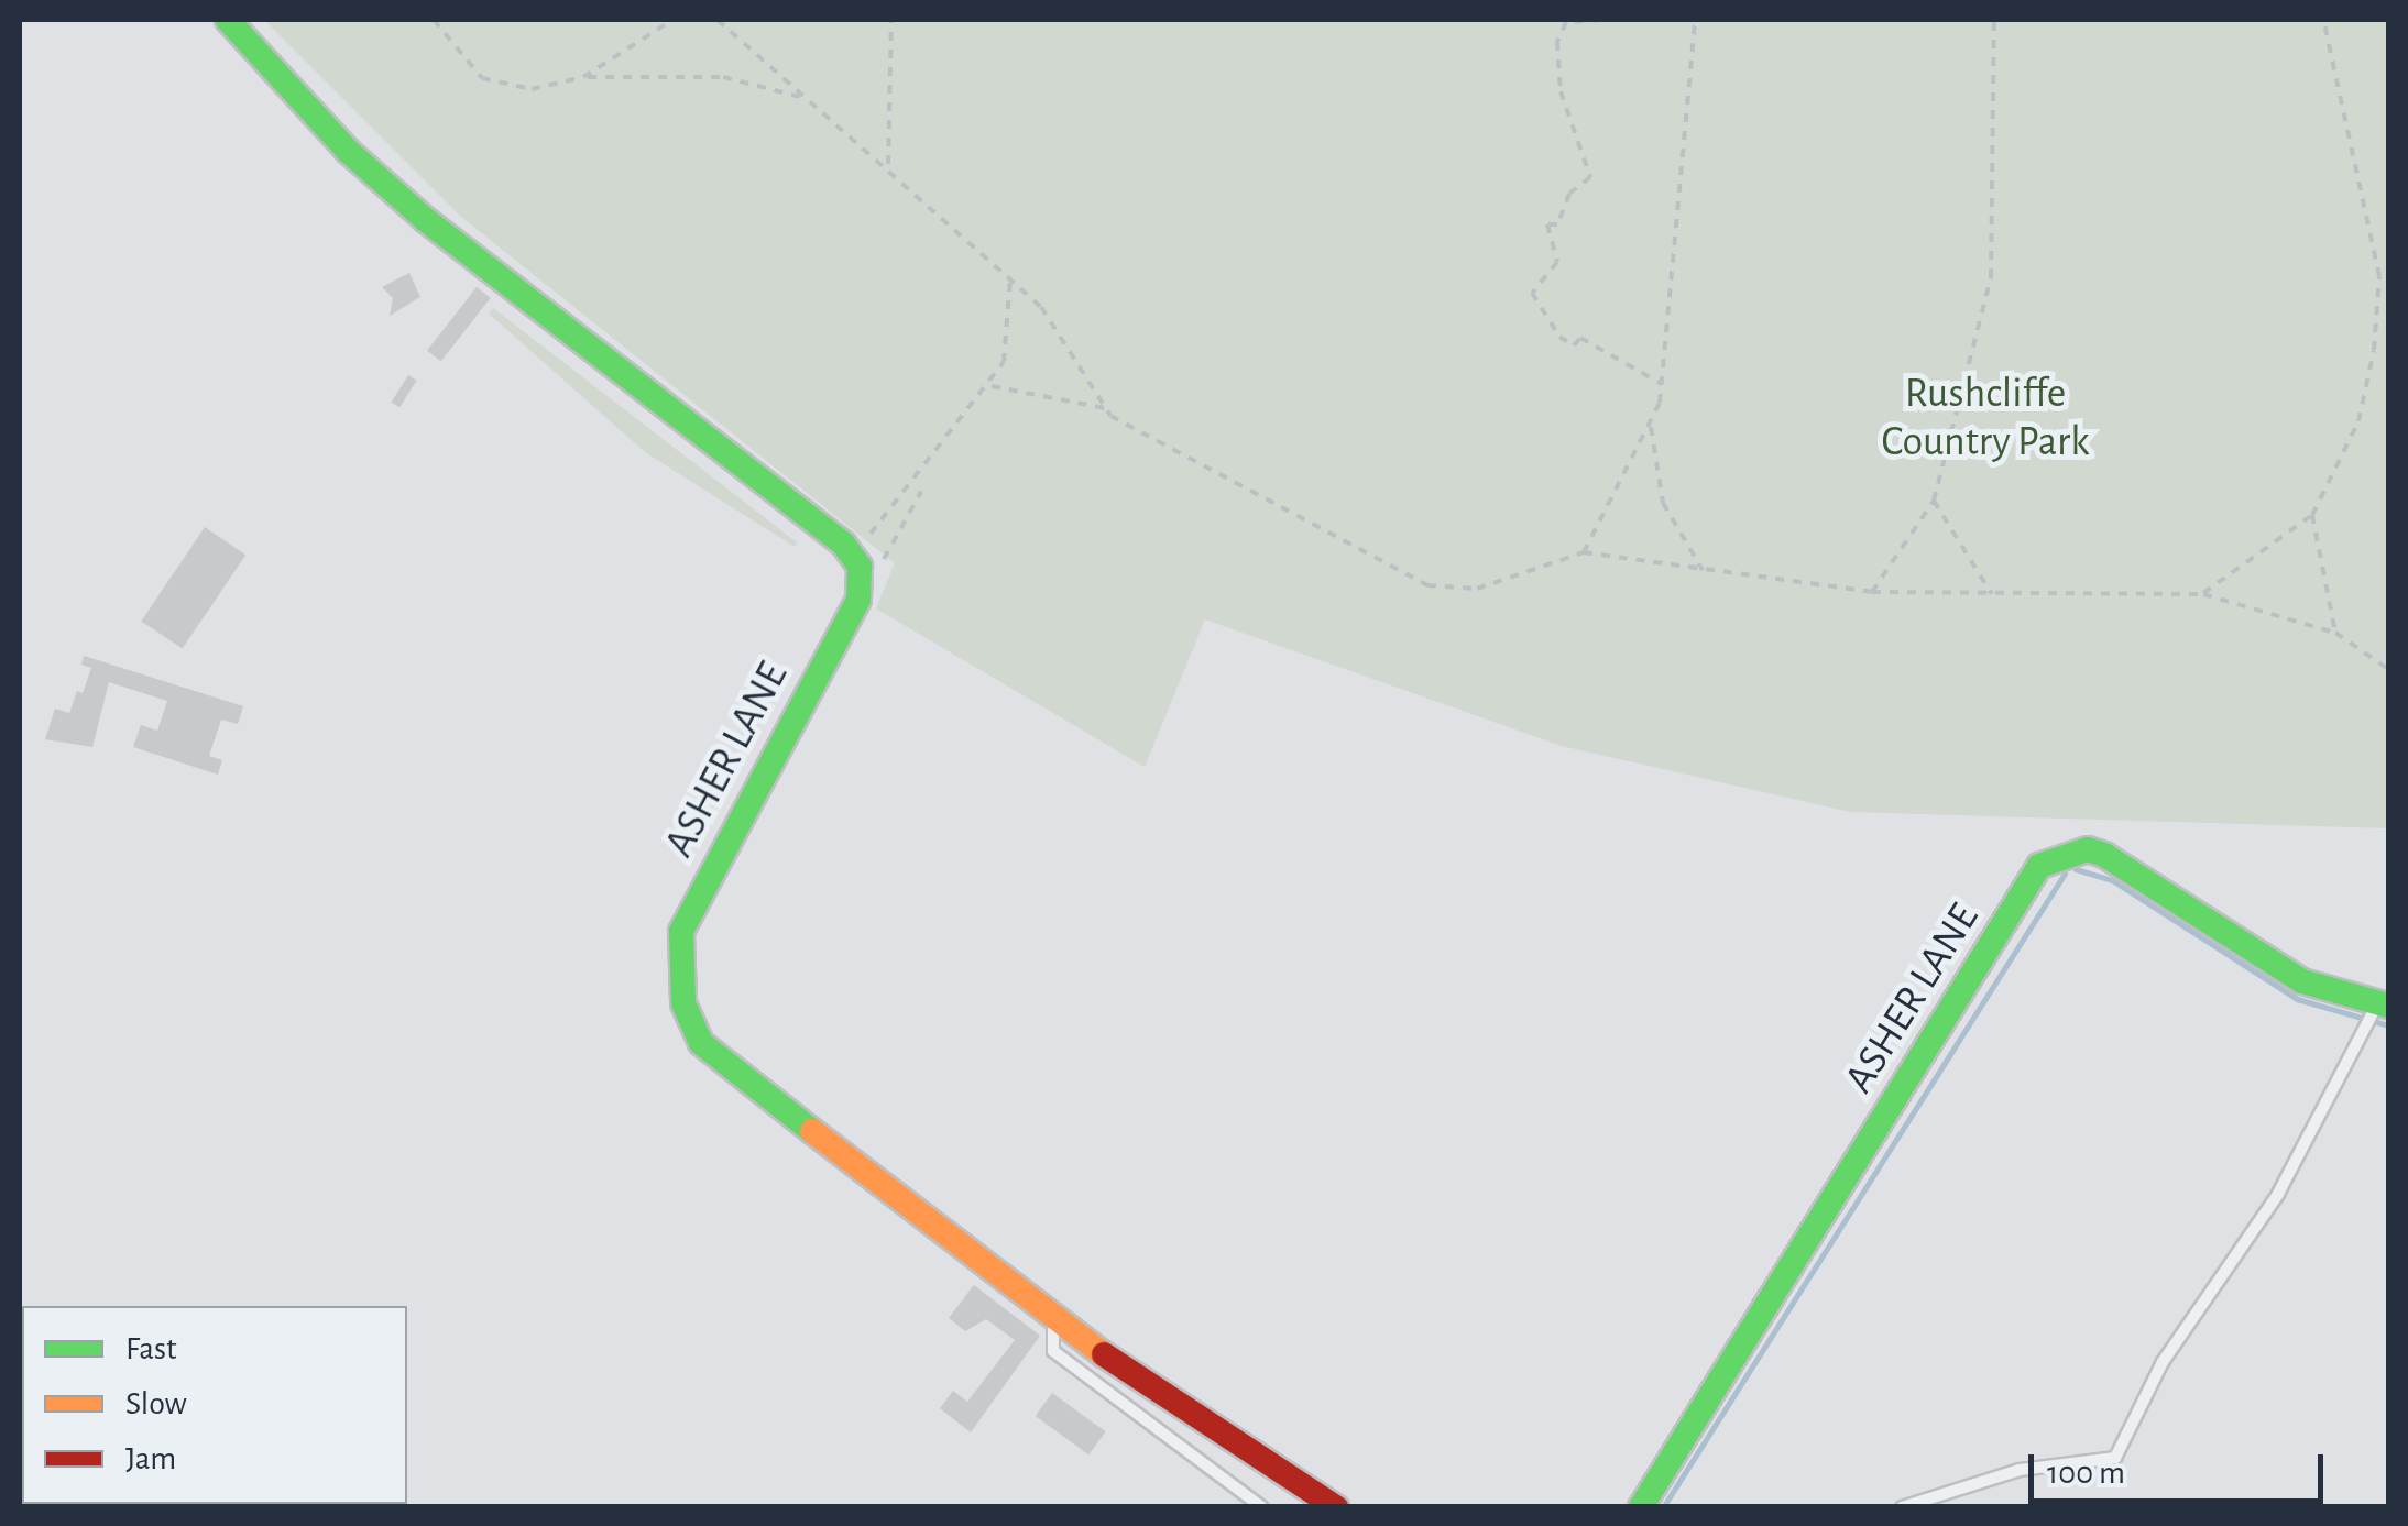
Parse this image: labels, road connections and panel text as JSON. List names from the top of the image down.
{
  "streets": {
    "street": ["ASHER LANE"]
  },
  "parks": ["Rushcliffe Country Park"],
  "legend": ["Fast", "Slow", "Jam"],
  "scale_bar": "100 m"
}
